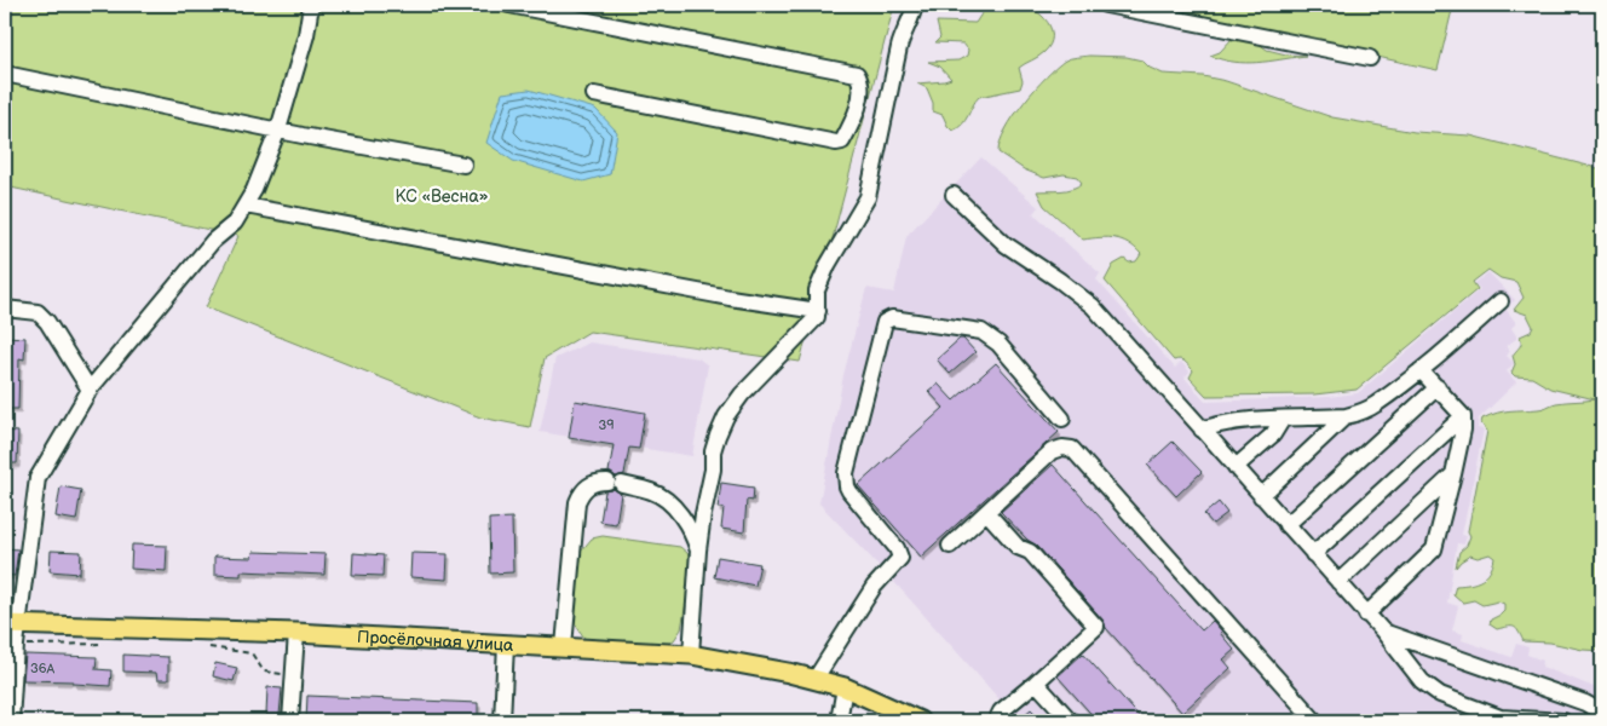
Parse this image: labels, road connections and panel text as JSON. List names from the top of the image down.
{
  "streets": {
    "main road": ["Просёлочная улица"]
  },
  "parks": ["КС «Весна»"],
  "house_numbers": ["39", "36А"]
}
